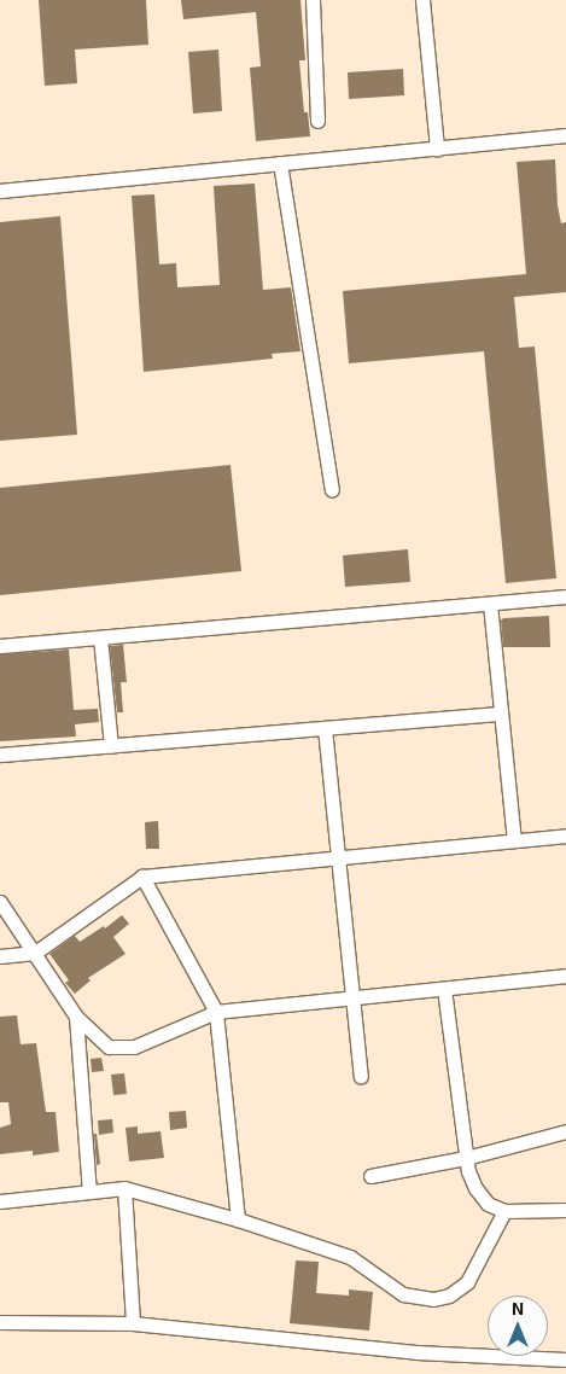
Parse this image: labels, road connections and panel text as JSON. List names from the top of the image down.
{
  "north": "top"
}
